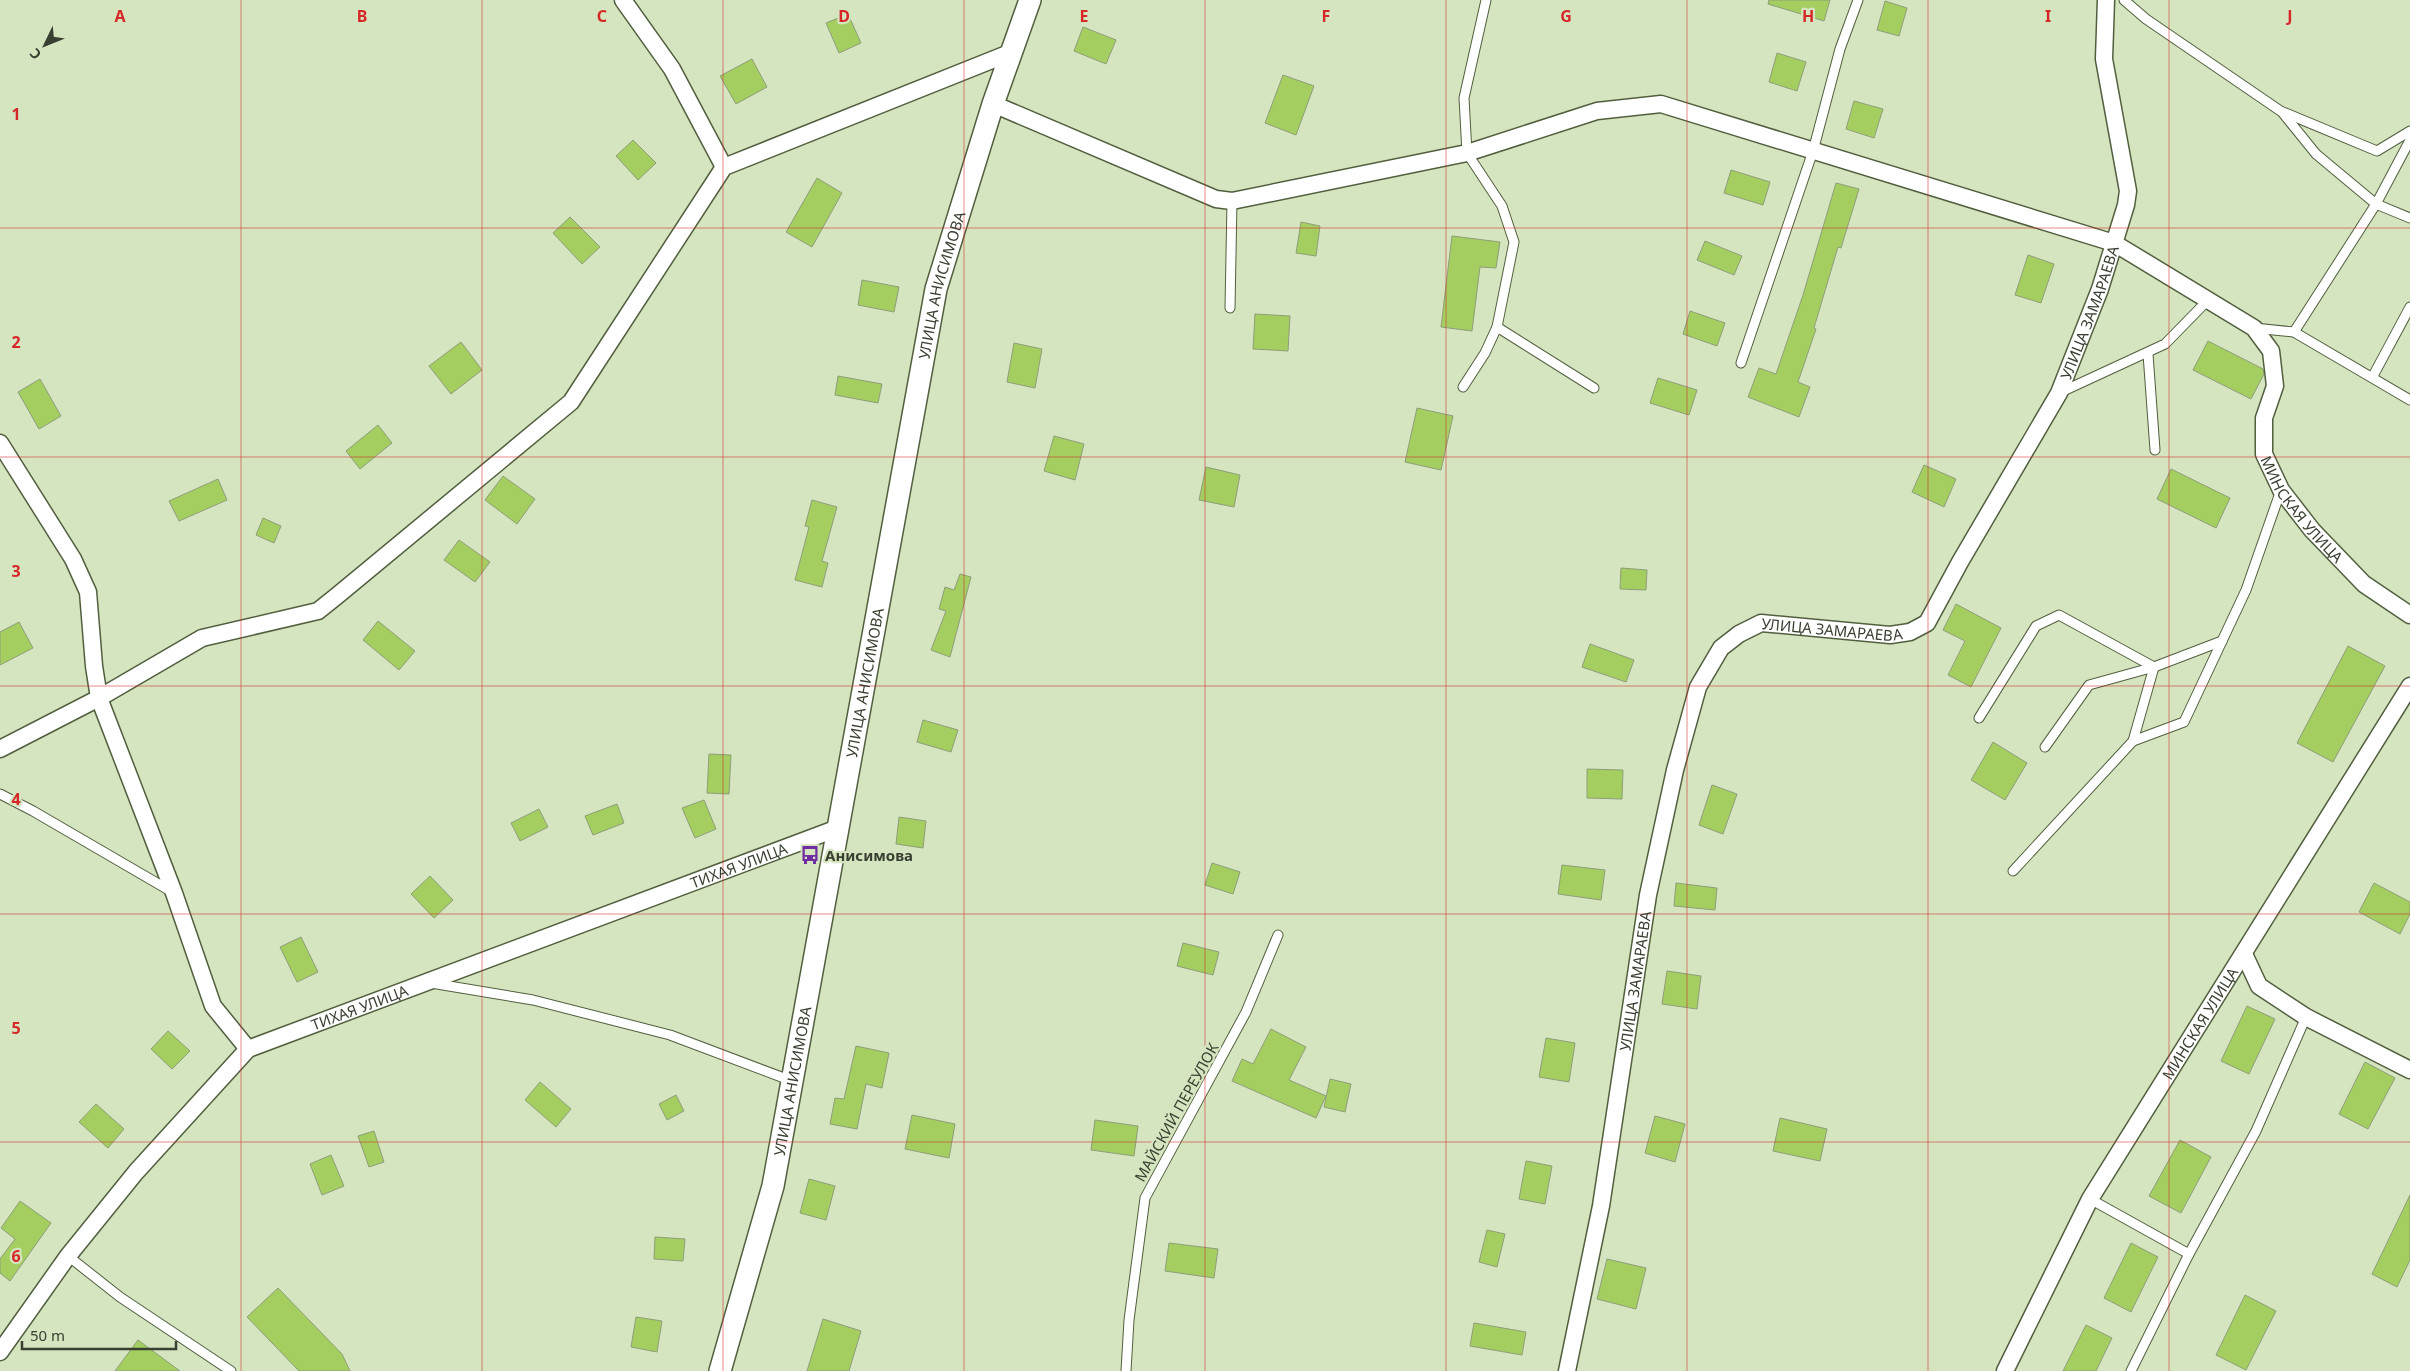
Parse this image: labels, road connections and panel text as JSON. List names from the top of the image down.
{
  "streets": {
    "street": [
      "УЛИЦА АНИСИМОВА",
      "УЛИЦА ЗАМАРАЕВА",
      "МИНСКАЯ УЛИЦА",
      "ТИХАЯ УЛИЦА"
    ],
    "lane": ["МАЙСКИЙ ПЕРЕУЛОК"]
  },
  "crossings": [
    ["УЛИЦА АНИСИМОВА", "ТИХАЯ УЛИЦА"],
    ["УЛИЦА ЗАМАРАЕВА", "МИНСКАЯ УЛИЦА"]
  ],
  "places": {
    "bus stop": ["Анисимова"]
  },
  "scale_bar": "50 m",
  "north": "bottom left",
  "grid": {
    "columns": [
      "A",
      "B",
      "C",
      "D",
      "E",
      "F",
      "G",
      "H",
      "I",
      "J"
    ],
    "rows": [
      "1",
      "2",
      "3",
      "4",
      "5",
      "6"
    ]
  }
}
